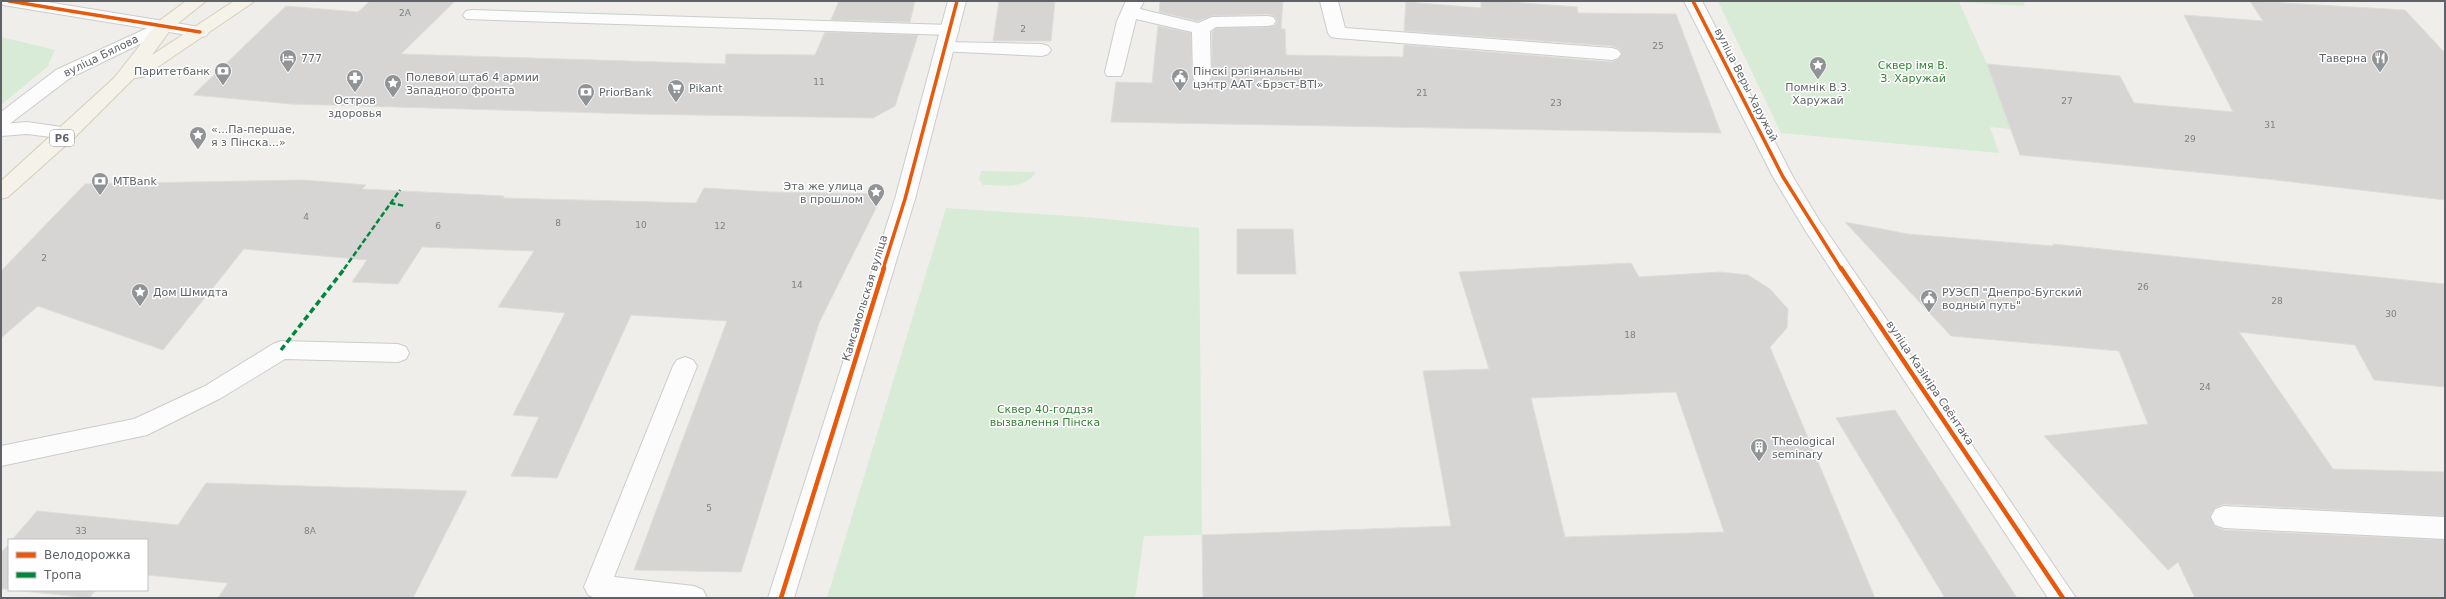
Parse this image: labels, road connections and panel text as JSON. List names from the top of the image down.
{
  "streets": {
    "main road": ["вуліца Бялова", "Р6"],
    "street": ["вуліца Веры Харужай", "Камсамольская вуліца", "вуліца Казіміра Свёнтака"]
  },
  "crossings": [
    ["вуліца Веры Харужай", "вуліца Казіміра Свёнтака"]
  ],
  "parks": ["Сквер імя В. З. Харужай", "Сквер 40-годдзя вызвалення Пінска"],
  "places": {
    "hotel": ["777"],
    "restaurant": ["Таверна"],
    "place": [
      "Помнік В.З. Харужай",
      "Полевой штаб 4 армии Западного фронта",
      "«...Па-першае, я з Пінска...»",
      "Эта же улица в прошлом",
      "Дом Шмидта"
    ],
    "bank": ["Паритетбанк", "PriorBank", "MTBank"],
    "public building": ["Пінскі рэгіянальны цэнтр ААТ «Брэст-ВТІ»", "РУЭСП \"Днепро-Бугский водный путь\""],
    "pharmacy": ["Остров здоровья"],
    "supermarket": ["Pikant"],
    "building": ["Theological seminary"]
  },
  "house_numbers": [
    "2А",
    "2",
    "25",
    "11",
    "21",
    "27",
    "23",
    "31",
    "29",
    "4",
    "8",
    "10",
    "6",
    "12",
    "2",
    "14",
    "26",
    "28",
    "30",
    "18",
    "24",
    "5",
    "33",
    "8А"
  ],
  "legend": ["Велодорожка", "Тропа"]
}
